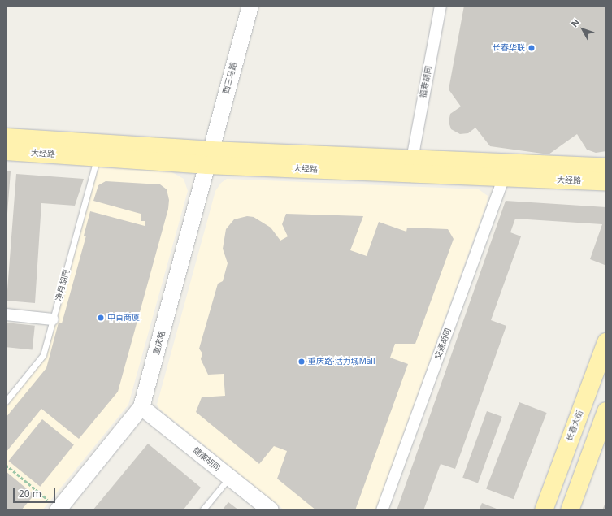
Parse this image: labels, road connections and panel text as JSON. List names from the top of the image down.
{
  "streets": {
    "main road": [
      "西三马路",
      "大经路",
      "重庆路",
      "长春大街",
      "健康胡同"
    ],
    "street": ["福寿胡同", "交通胡同"],
    "lane": ["净月胡同"]
  },
  "crossings": [
    ["西三马路", "大经路"],
    ["西三马路", "重庆路"],
    ["福寿胡同", "大经路"],
    ["大经路", "净月胡同"],
    ["大经路", "重庆路"],
    ["大经路", "交通胡同"],
    ["重庆路", "健康胡同"]
  ],
  "places": ["长春华联", "中百商厦", "重庆路·活力城Mall"],
  "scale_bar": "20 m",
  "north": "top left"
}
